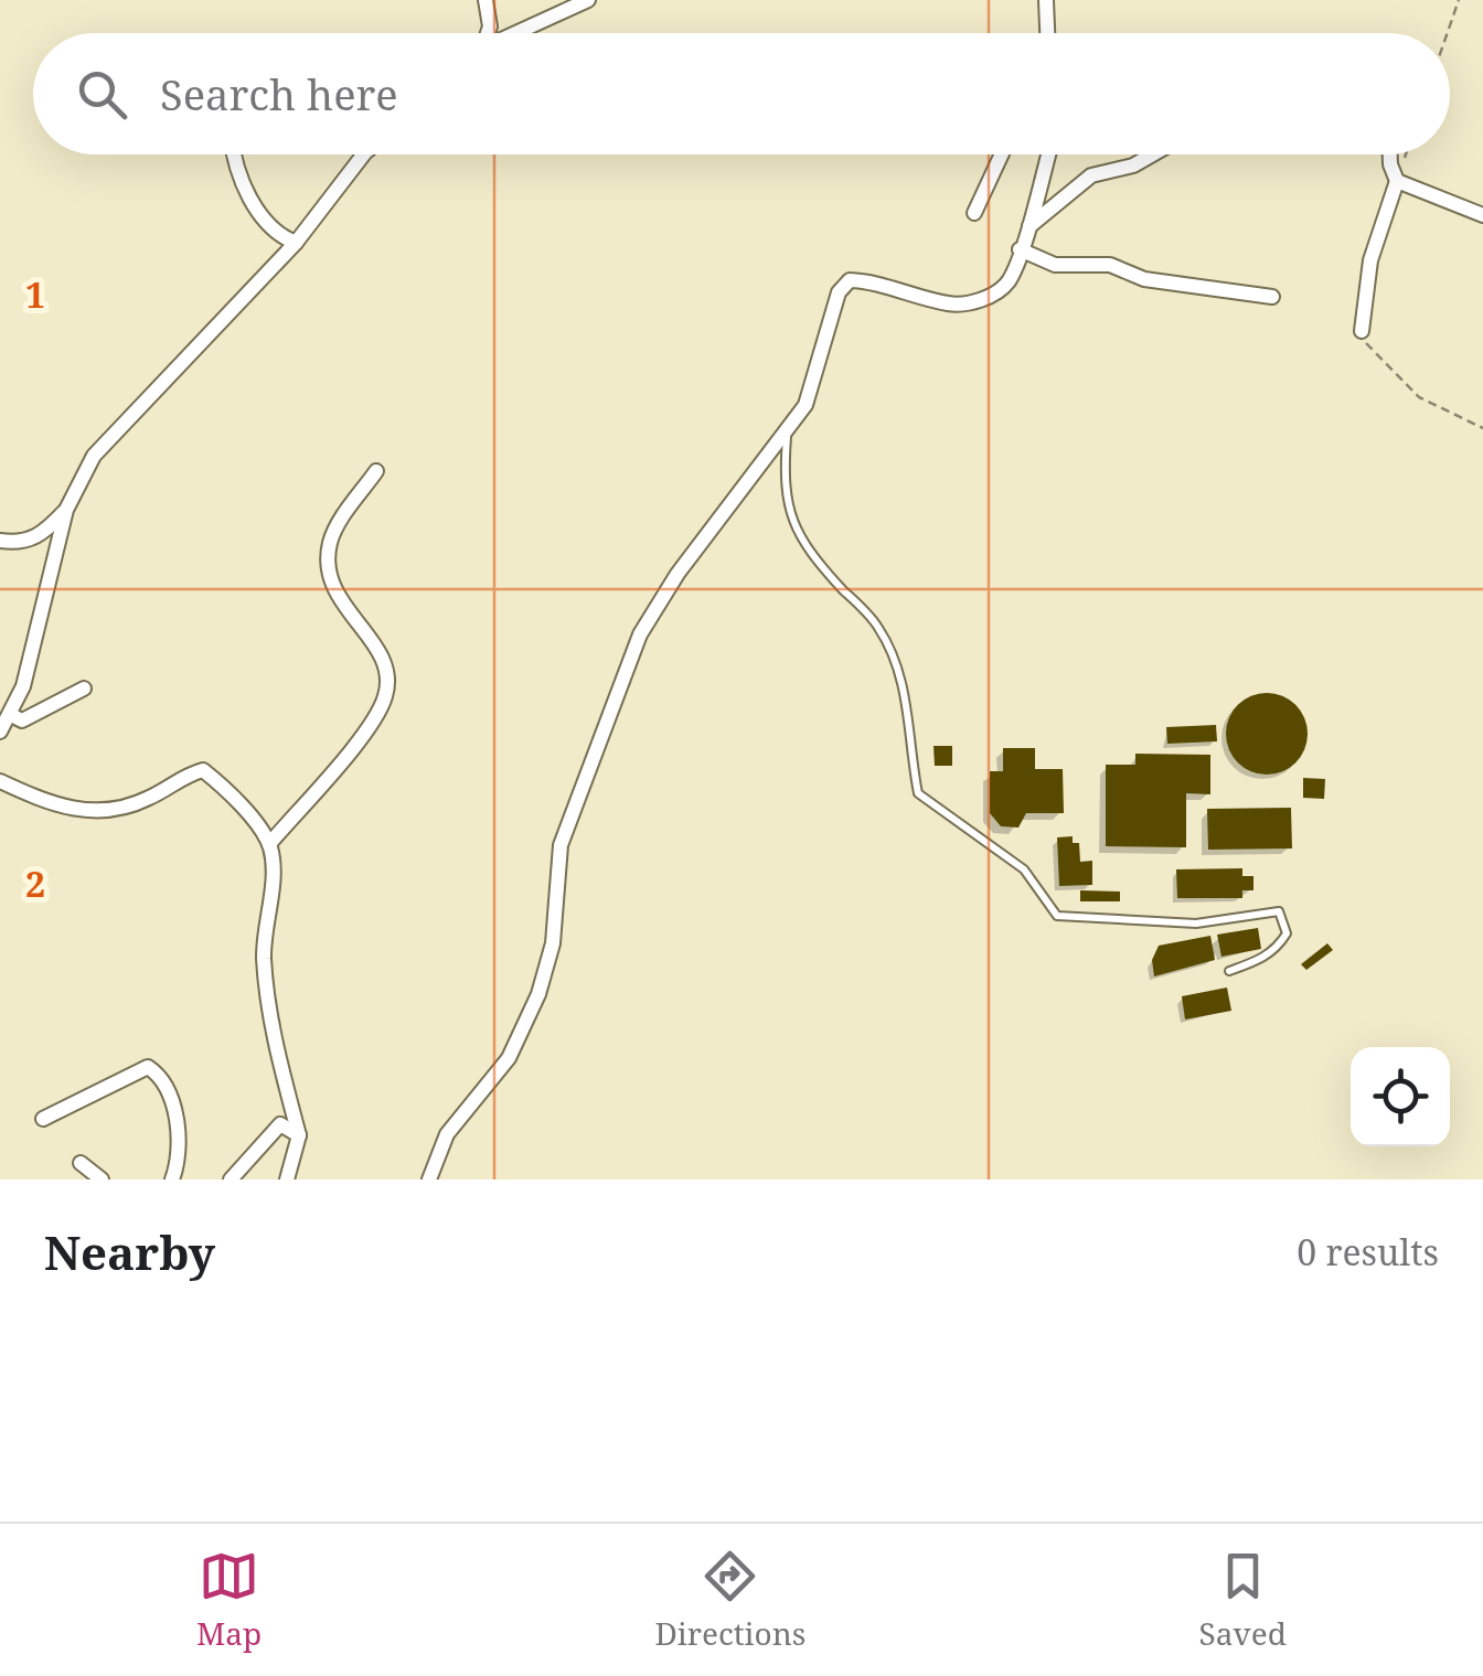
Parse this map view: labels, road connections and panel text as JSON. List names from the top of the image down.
{
  "page": {
    "search": "Search here",
    "heading": ["Nearby", "0 results"],
    "nav": ["Map", "Directions", "Saved"]
  },
  "grid": {
    "rows": ["1", "2"]
  }
}
